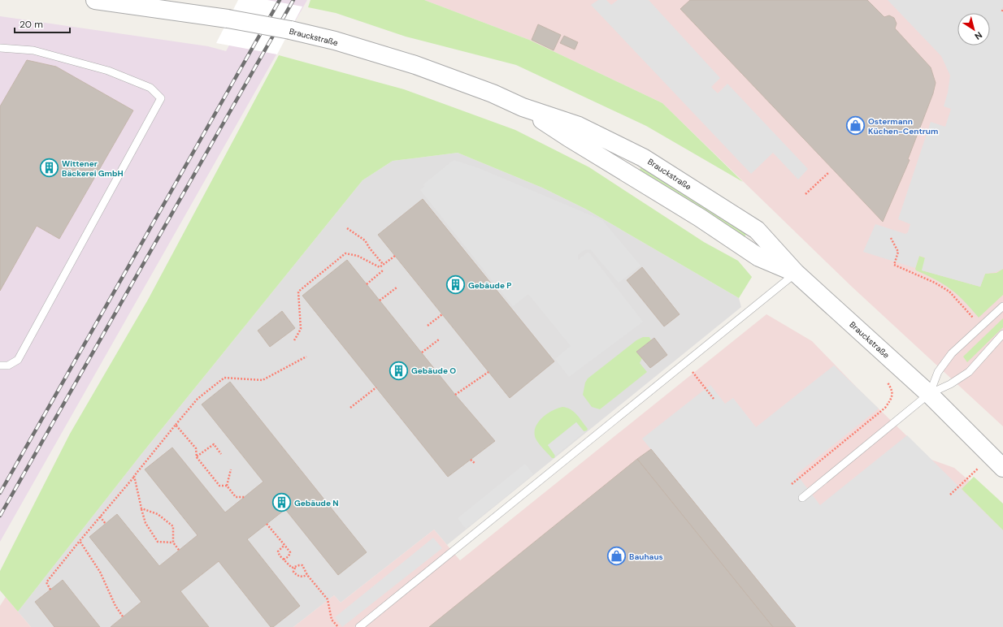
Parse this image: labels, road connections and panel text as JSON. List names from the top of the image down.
{
  "streets": {
    "street": ["Brauckstraße"]
  },
  "places": {
    "shop": ["Ostermann Küchen-Centrum", "Bauhaus"],
    "building": [
      "Wittener Bäckerei GmbH",
      "Gebäude P",
      "Gebäude O",
      "Gebäude N"
    ]
  },
  "scale_bar": "20 m",
  "north": "bottom right"
}
